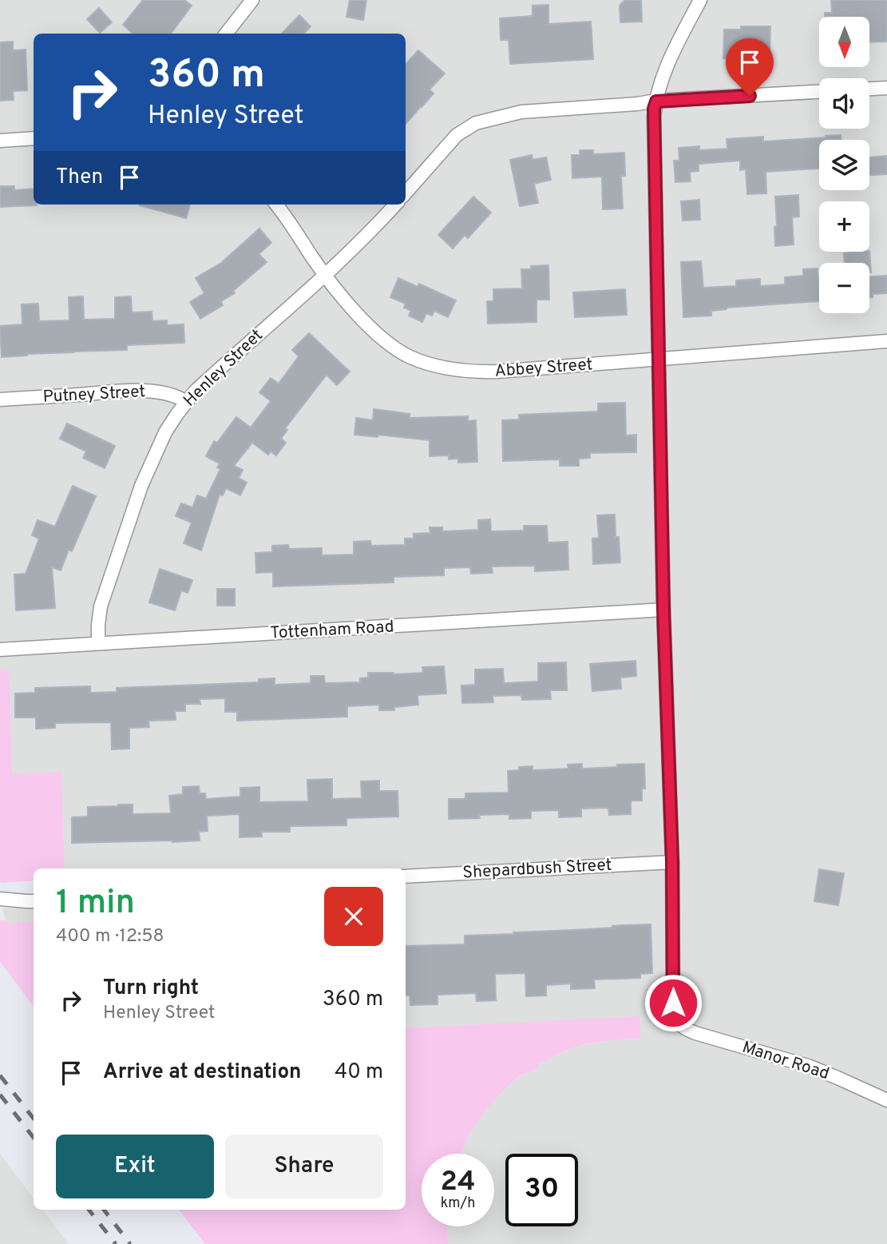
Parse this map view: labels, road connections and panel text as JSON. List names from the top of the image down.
{
  "streets": {
    "street": [
      "Henley Street",
      "Abbey Street",
      "Putney Street",
      "Tottenham Road",
      "Shepardbush Street",
      "Manor Road"
    ]
  },
  "crossings": [
    ["Henley Street", "Abbey Street"],
    ["Henley Street", "Putney Street"],
    ["Henley Street", "Tottenham Road"],
    ["Shepardbush Street", "Manor Road"]
  ],
  "north": "bottom",
  "page": {
    "map_buttons": ["+", "−"],
    "turn": ["360 m", "Henley Street"],
    "then": "Then",
    "heading": ["1 min", "400 m · 12:58"],
    "list": [
      {
        "name": "Turn right",
        "note": "Henley Street",
        "value": "360 m"
      },
      {
        "name": "Arrive at destination",
        "value": "40 m"
      }
    ],
    "buttons": ["Exit", "Share"],
    "speed": "24 km/h",
    "limit": "30"
  }
}
